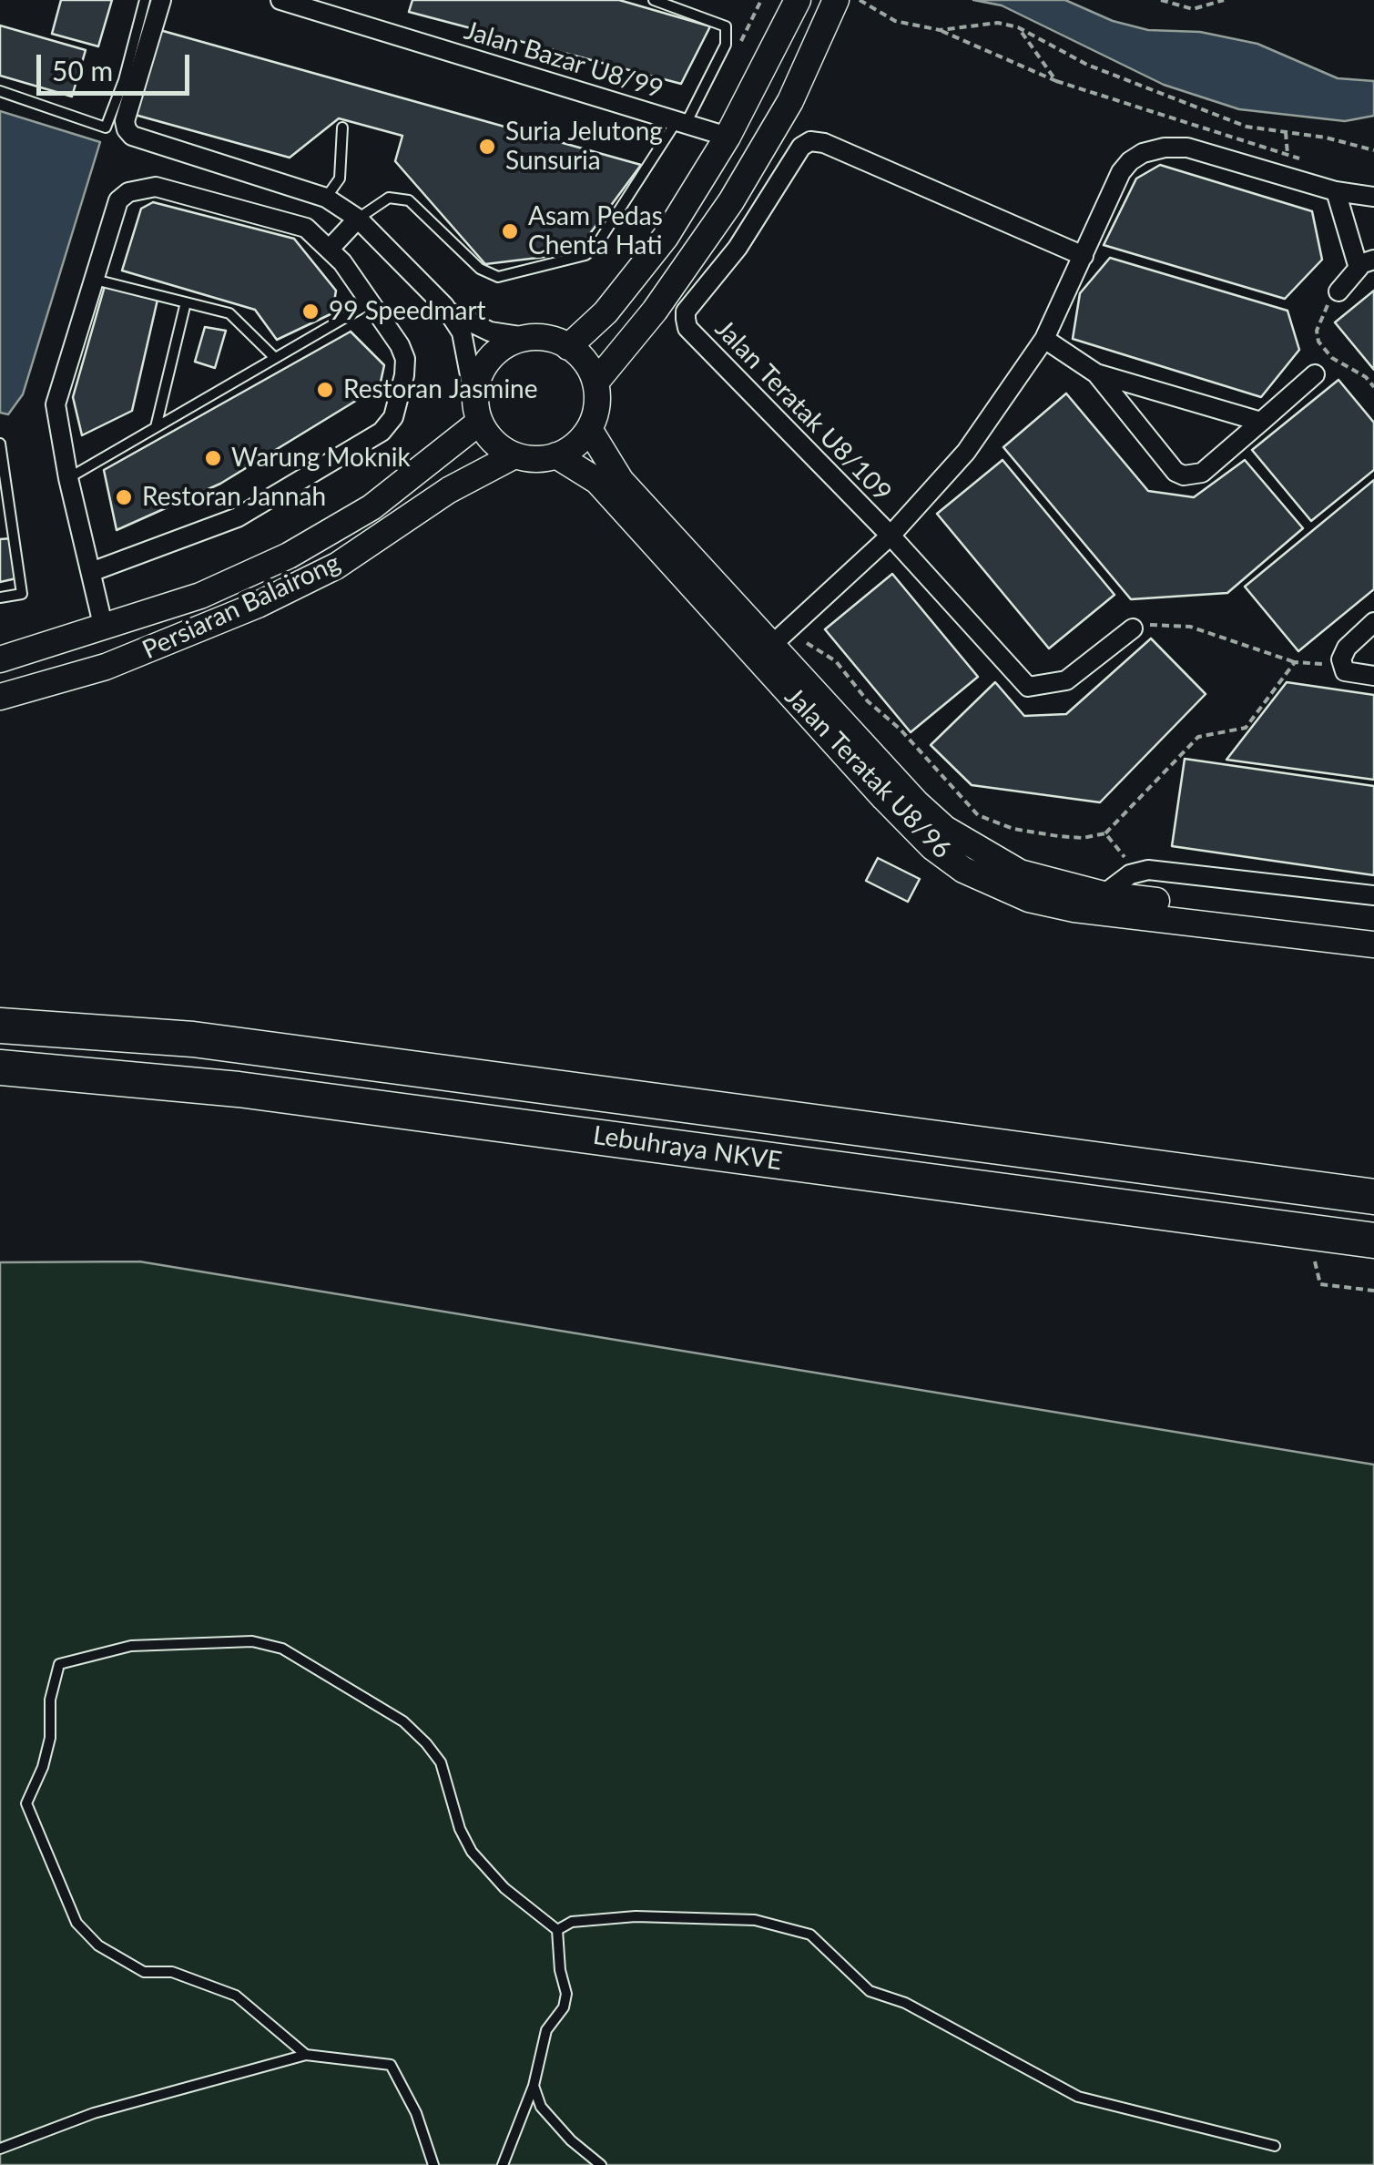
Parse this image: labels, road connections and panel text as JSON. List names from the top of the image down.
{
  "streets": {
    "highway": ["Lebuhraya NKVE"],
    "street": [
      "Jalan Bazar U8/99",
      "Jalan Teratak U8/109",
      "Persiaran Balairong",
      "Jalan Teratak U8/96"
    ]
  },
  "crossings": [
    ["Persiaran Balairong", "Jalan Teratak U8/96"]
  ],
  "places": [
    "Suria Jelutong Sunsuria",
    "Asam Pedas Chenta Hati",
    "99 Speedmart",
    "Restoran Jasmine",
    "Warung Moknik",
    "Restoran Jannah"
  ],
  "scale_bar": "50 m"
}
